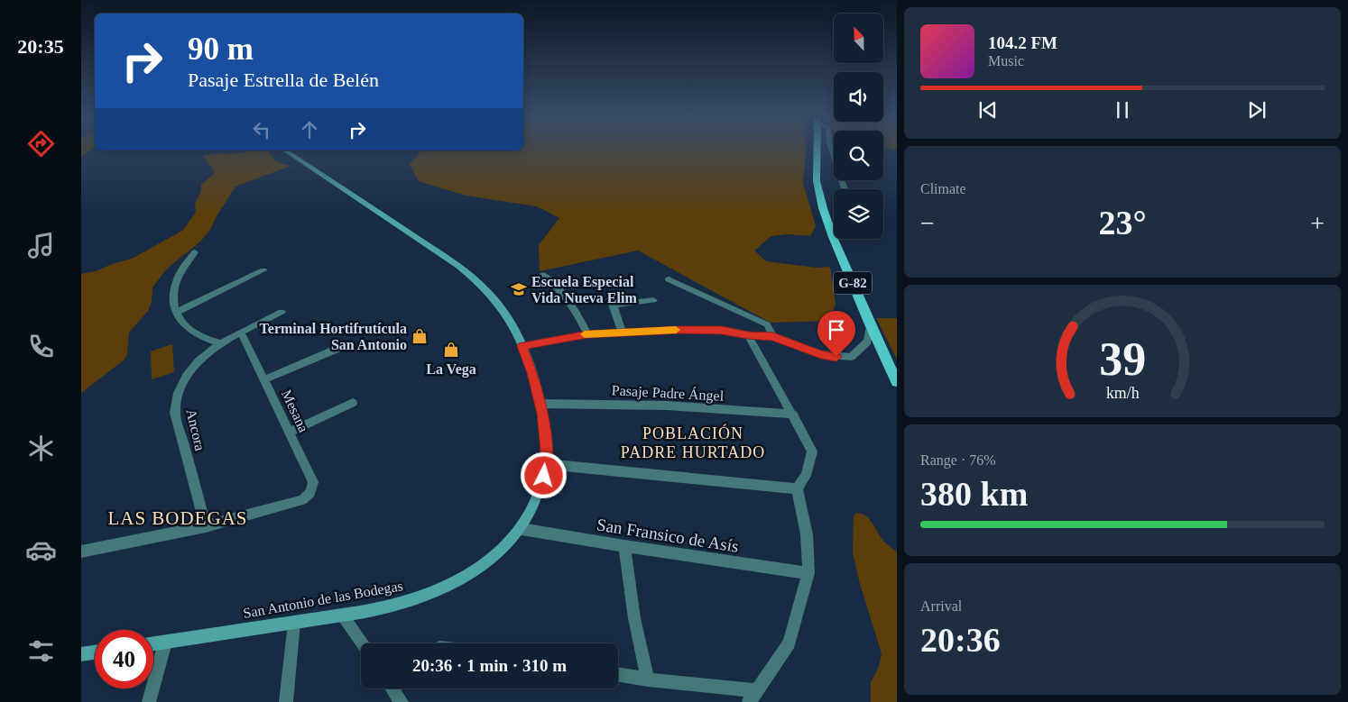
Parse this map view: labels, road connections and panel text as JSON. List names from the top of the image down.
{
  "streets": {
    "main road": ["G-82"],
    "street": [
      "Pasaje Padre Ángel",
      "Mesana",
      "Ancora",
      "San Fransico de Asís",
      "San Antonio de las Bodegas"
    ]
  },
  "crossings": [
    ["Pasaje Padre Ángel", "San Antonio de las Bodegas"],
    ["Mesana", "Ancora"],
    ["San Fransico de Asís", "San Antonio de las Bodegas"]
  ],
  "districts": ["POBLACIÓN PADRE HURTADO", "LAS BODEGAS"],
  "places": {
    "school or university": ["Escuela Especial Vida Nueva Elim"],
    "shop": ["Terminal Hortifrutícula San Antonio", "La Vega"]
  },
  "north": "top",
  "page": {
    "tabs": "20:35",
    "turn": ["90 m", "Pasaje Estrella de Belén"],
    "song": ["104.2 FM", "Music"],
    "tile": [
      "Climate",
      ["Range · 76%", "380 km"],
      ["Arrival", "20:36"]
    ],
    "heat": ["−", "23°", "+"],
    "limit": "40",
    "trip": "20:36 · 1 min · 310 m",
    "gauge": ["39", "km/h"]
  }
}
